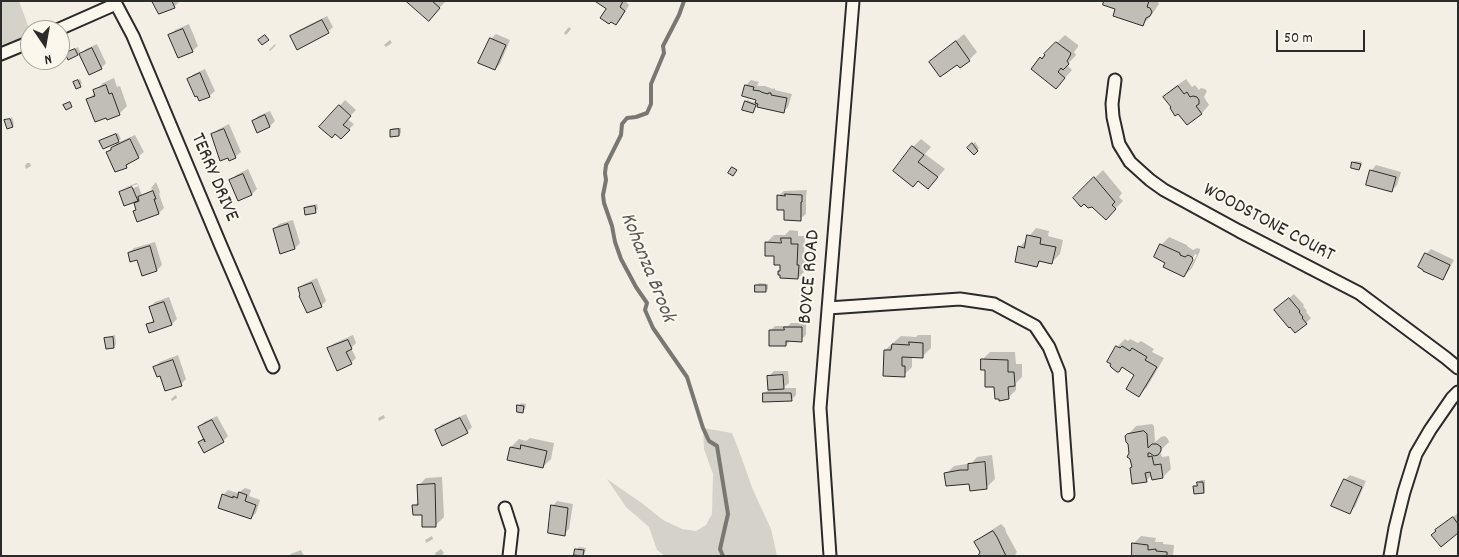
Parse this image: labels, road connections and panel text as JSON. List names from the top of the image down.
{
  "streets": {
    "street": ["TERRY DRIVE", "WOODSTONE COURT", "BOYCE ROAD"]
  },
  "water": ["Kohanza Brook"],
  "scale_bar": "50 m",
  "north": "bottom"
}
